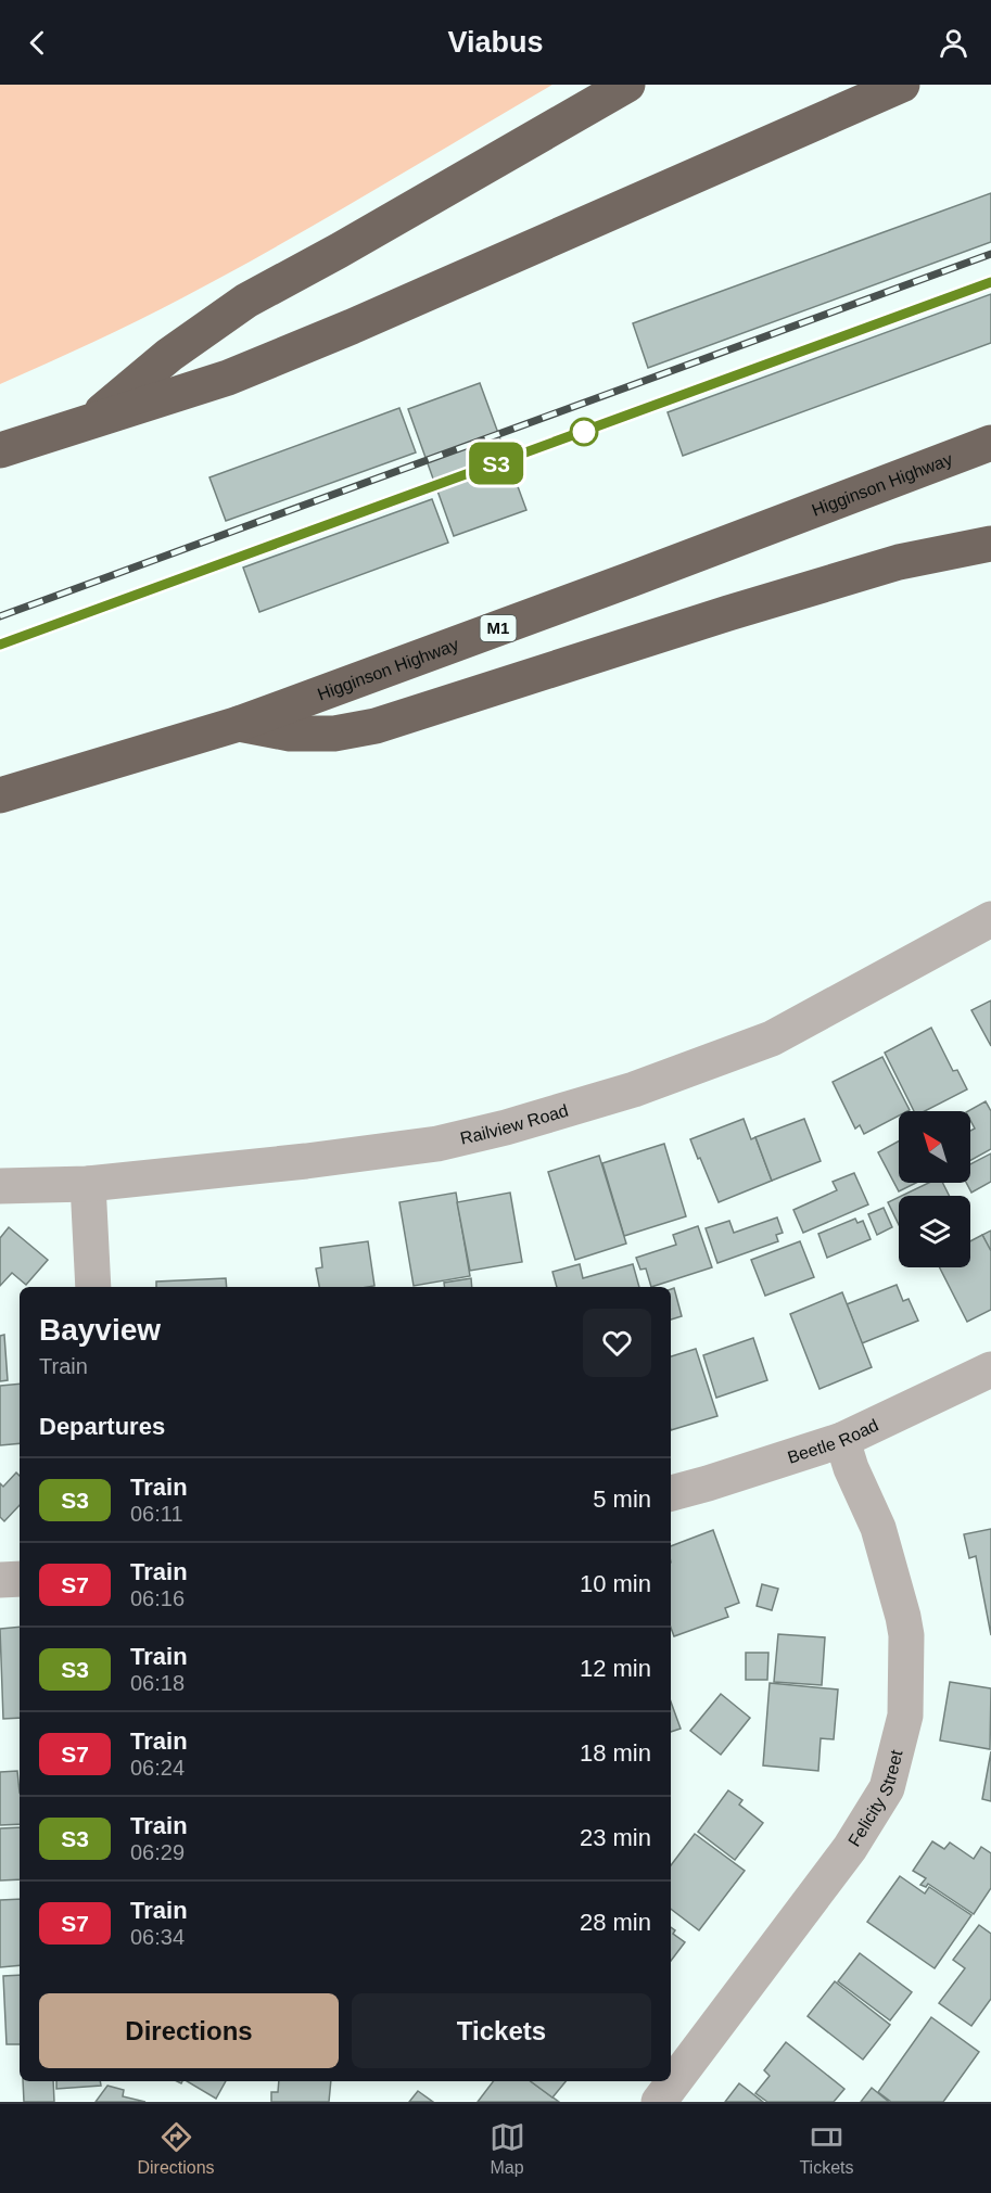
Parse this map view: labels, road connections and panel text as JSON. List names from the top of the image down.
{
  "streets": {
    "highway": ["Higginson Highway", "M1"],
    "street": ["Railview Road", "Beetle Road", "Felicity Street"]
  },
  "crossings": [
    ["Beetle Road", "Felicity Street"]
  ],
  "north": "top left",
  "page": {
    "header": "Viabus",
    "on_map": "S3",
    "heading": [
      ["Bayview", "Train"],
      "Departures"
    ],
    "list": [
      {
        "mark": "S3",
        "name": "Train",
        "note": "06:11",
        "value": "5 min"
      },
      {
        "mark": "S7",
        "name": "Train",
        "note": "06:16",
        "value": "10 min"
      },
      {
        "mark": "S3",
        "name": "Train",
        "note": "06:18",
        "value": "12 min"
      },
      {
        "mark": "S7",
        "name": "Train",
        "note": "06:24",
        "value": "18 min"
      },
      {
        "mark": "S3",
        "name": "Train",
        "note": "06:29",
        "value": "23 min"
      },
      {
        "mark": "S7",
        "name": "Train",
        "note": "06:34",
        "value": "28 min"
      }
    ],
    "buttons": ["Directions", "Tickets"],
    "tabs": ["Directions", "Map", "Tickets"]
  }
}
